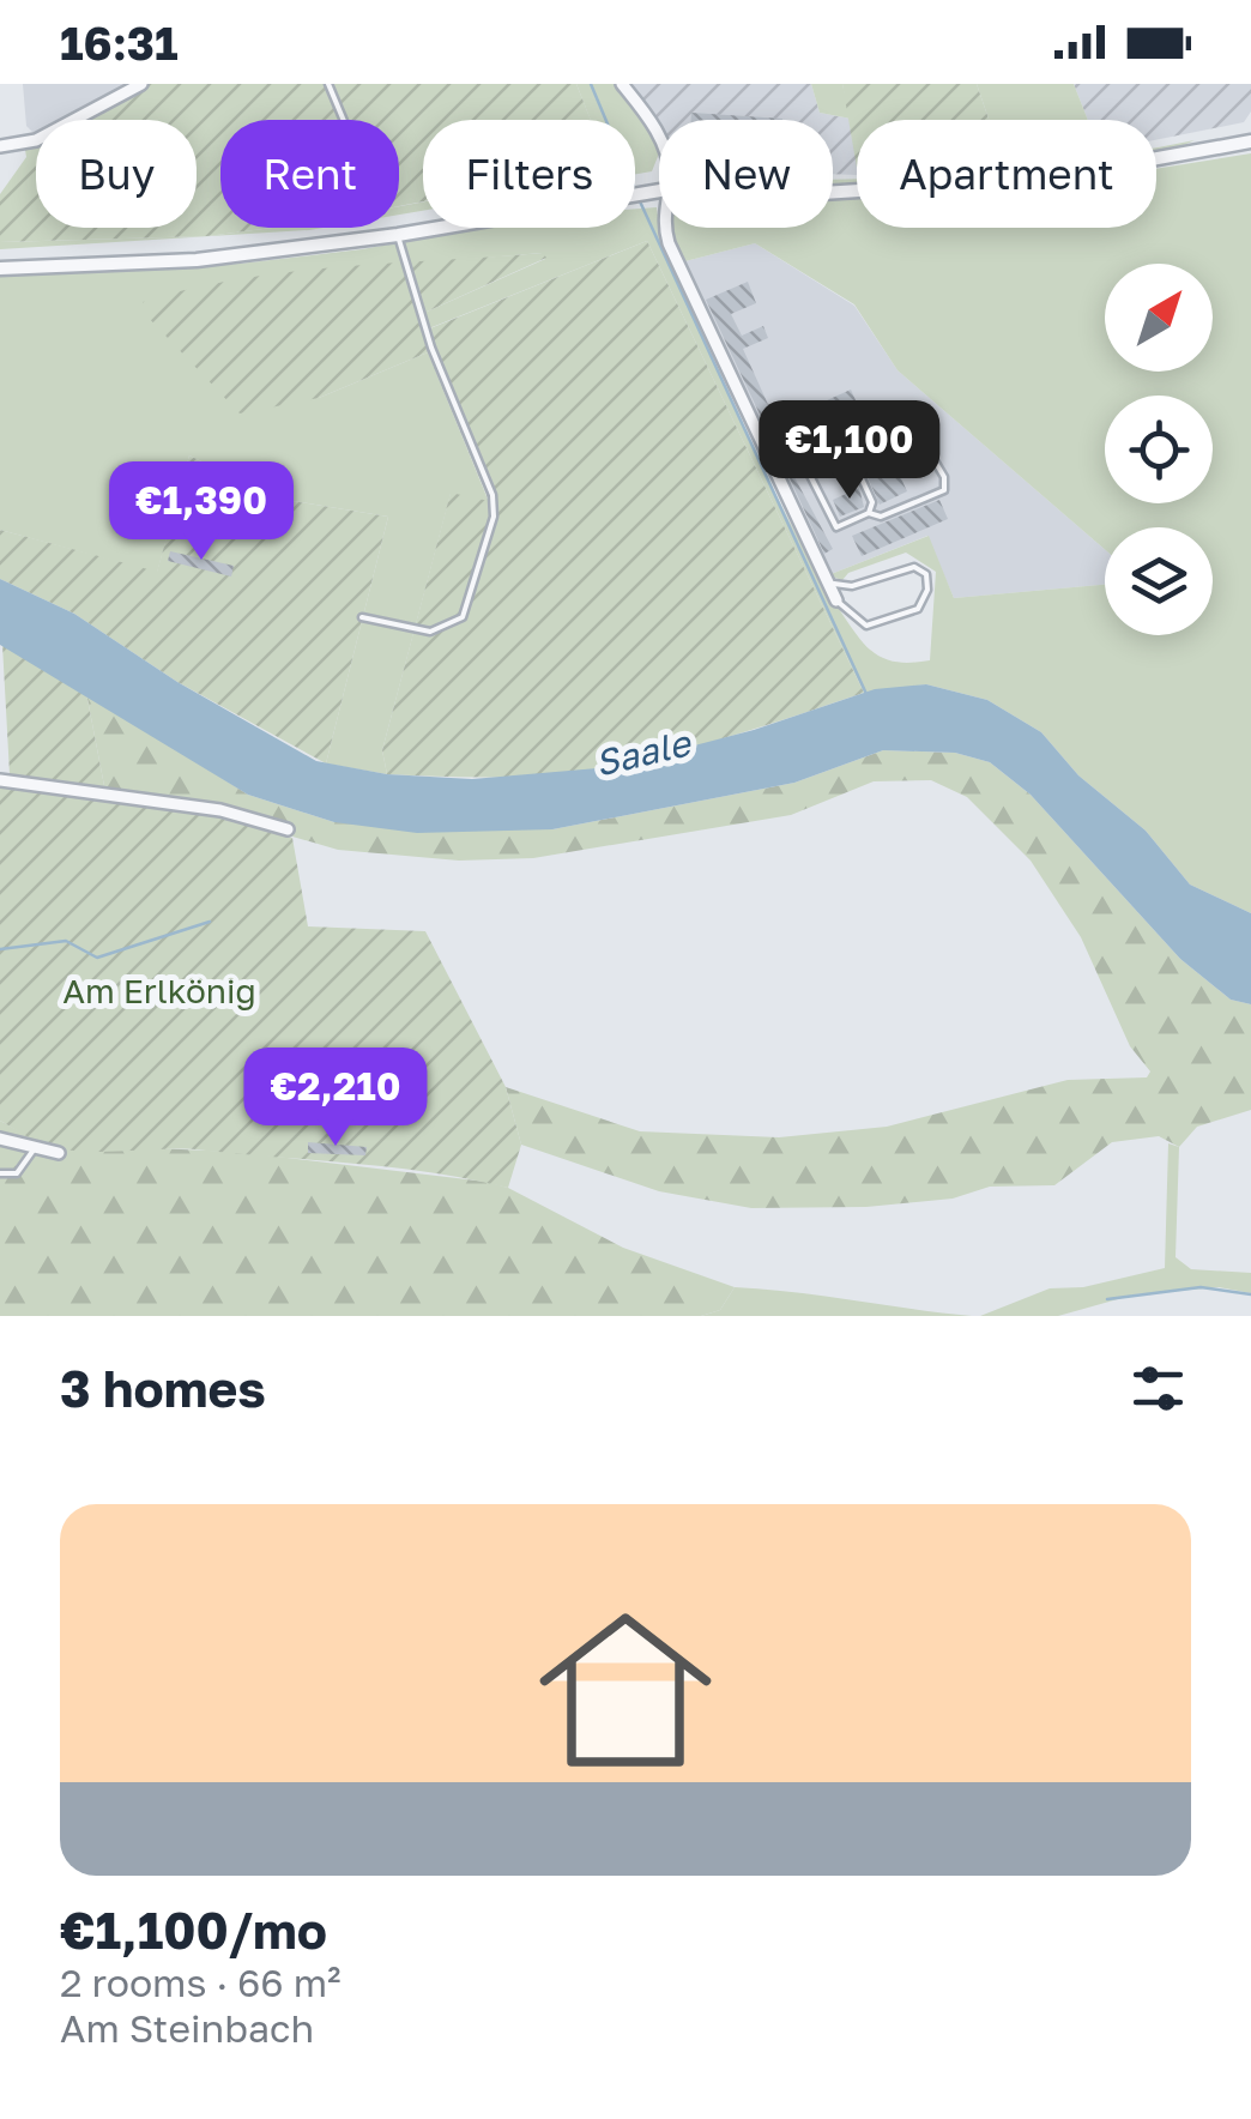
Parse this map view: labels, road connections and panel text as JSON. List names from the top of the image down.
{
  "water": ["Saale"],
  "parks": ["Am Erlkönig"],
  "north": "top right",
  "page": {
    "status": "16:31",
    "chip": [
      "Buy",
      "Rent",
      "Filters",
      "New",
      "Apartment"
    ],
    "price": ["€1,100", "€1,390", "€2,210"],
    "heading": "3 homes",
    "list": [
      {
        "name": "€1,100/mo",
        "note": "2 rooms · 66 m² · Am Steinbach"
      }
    ]
  }
}
